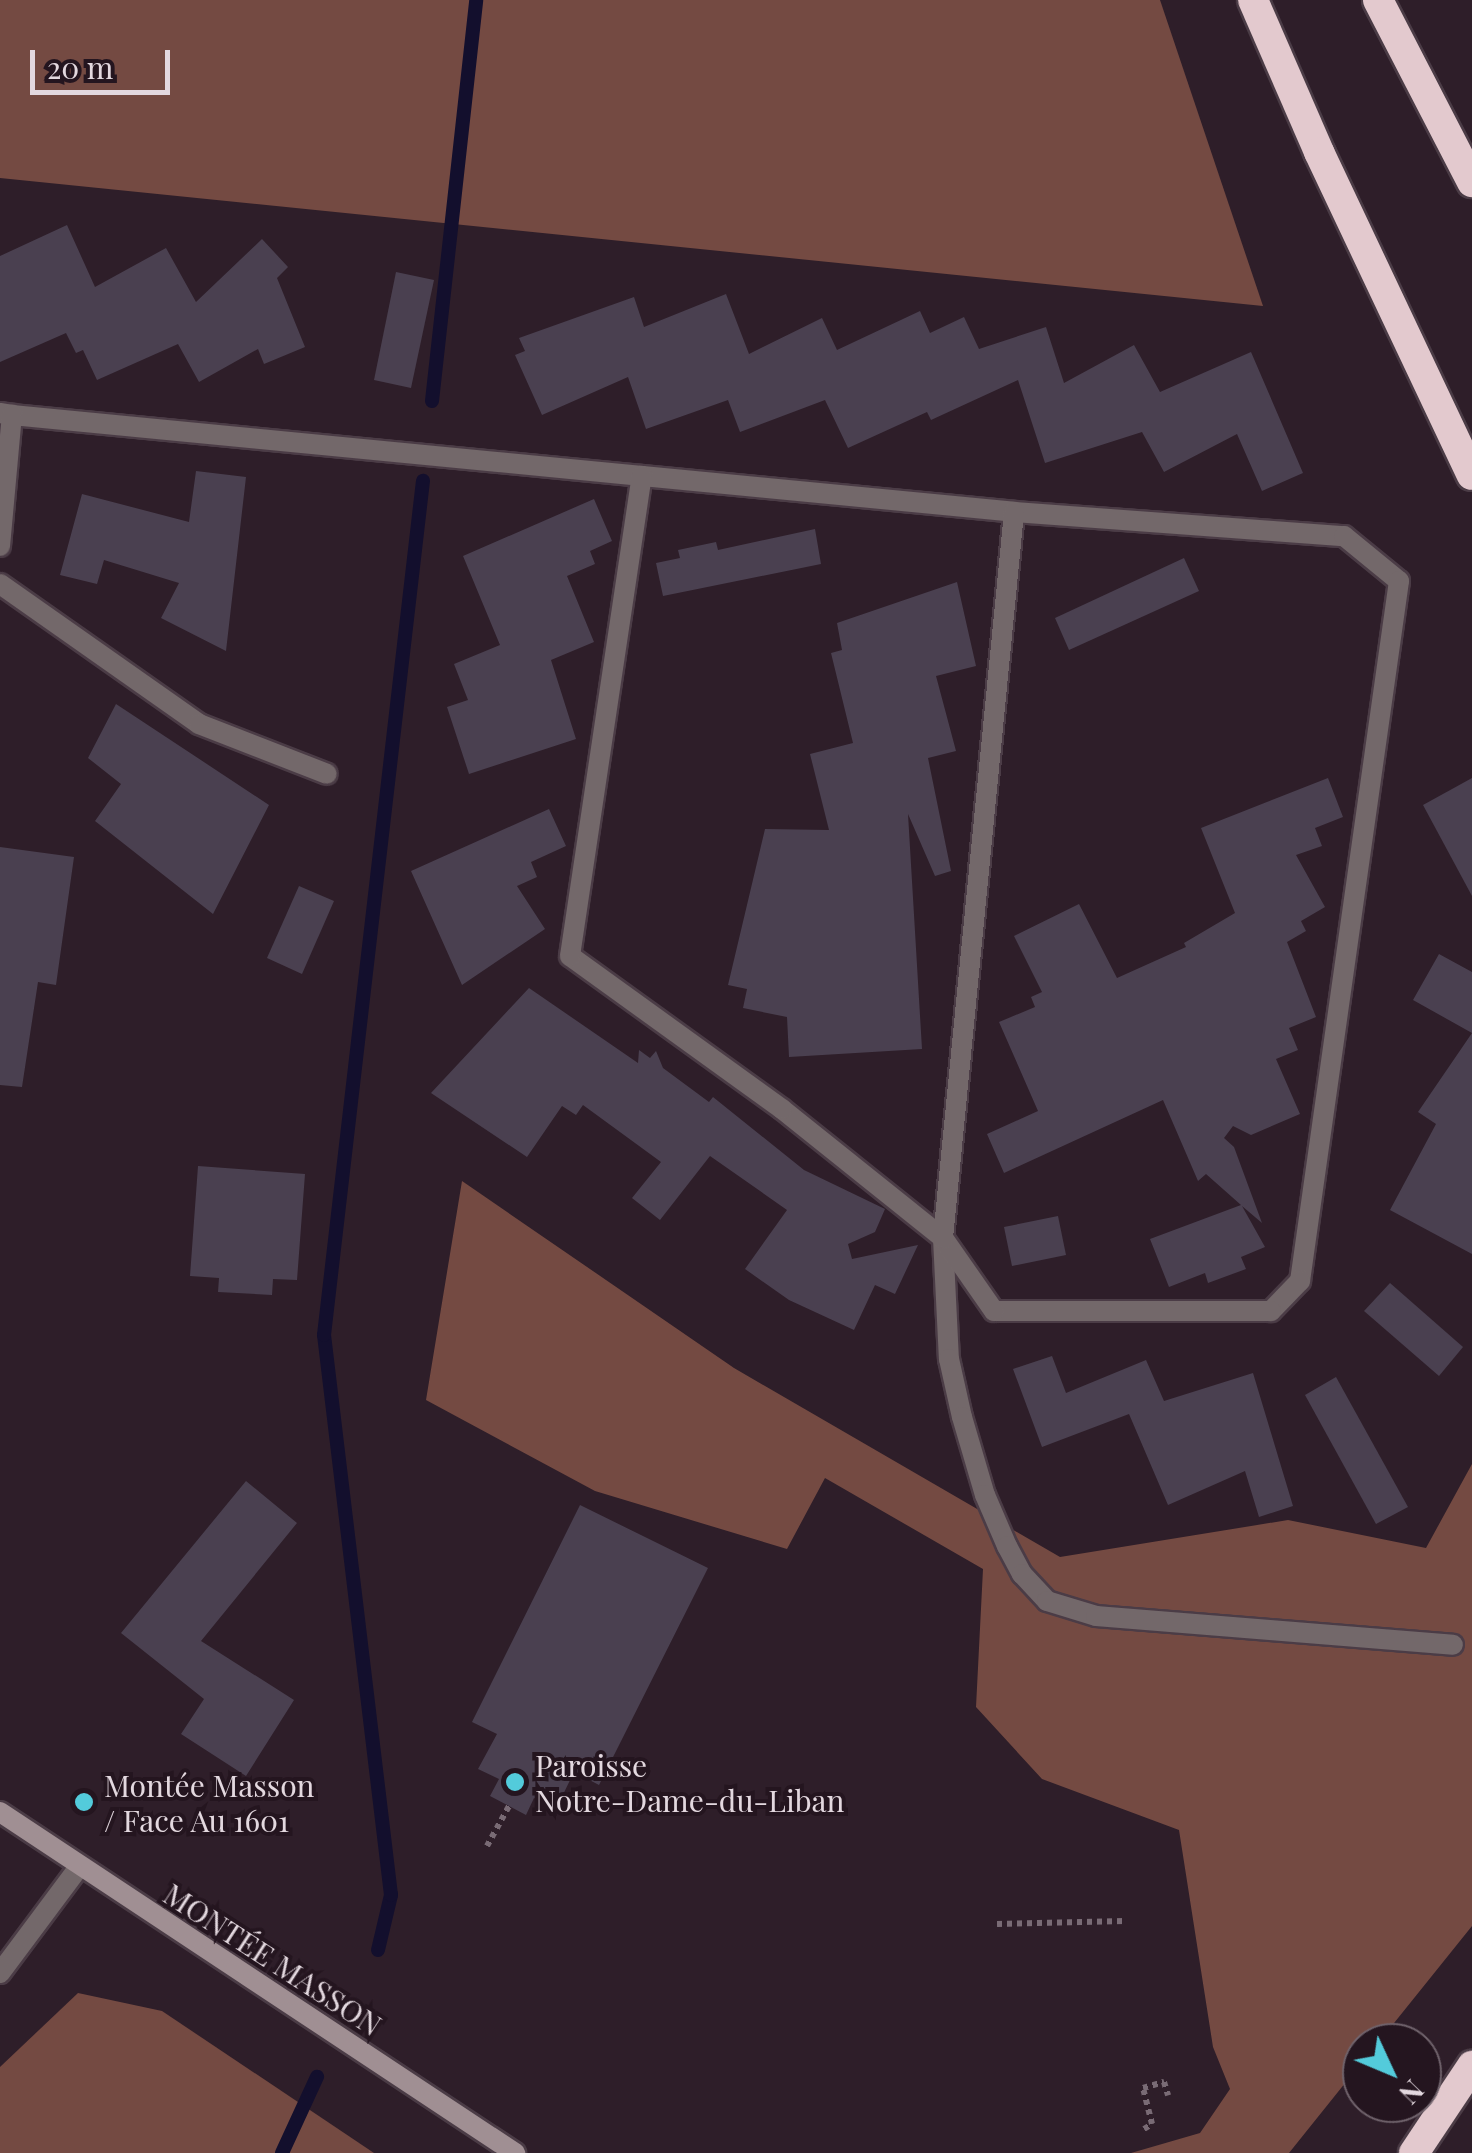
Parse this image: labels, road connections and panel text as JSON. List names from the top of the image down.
{
  "streets": {
    "street": ["MONTÉE MASSON"]
  },
  "places": ["Paroisse Notre-Dame-du-Liban", "Montée Masson / Face Au 1601"],
  "scale_bar": "20 m",
  "north": "bottom right"
}
